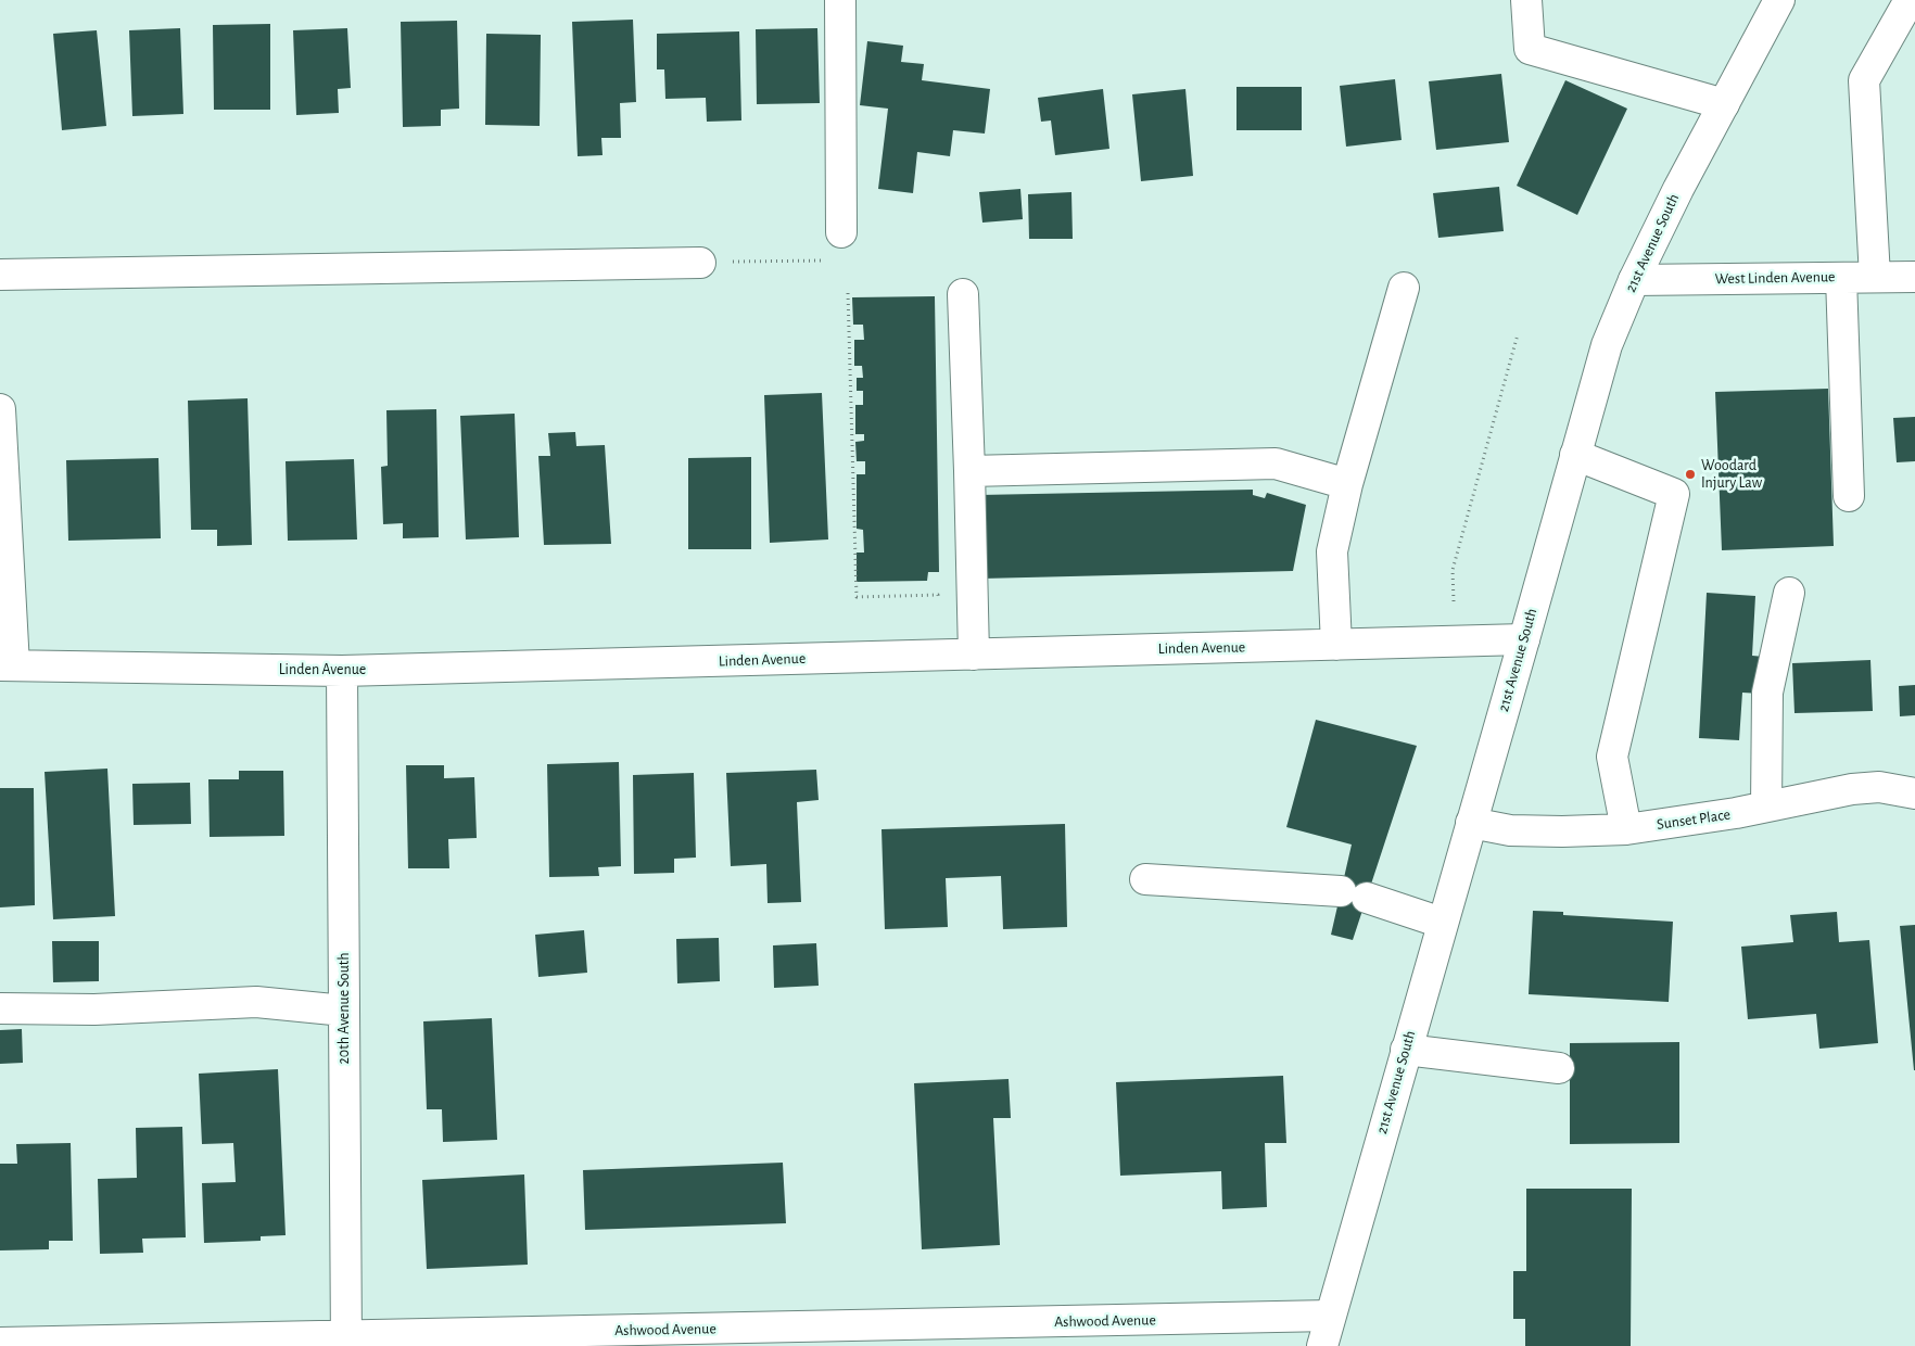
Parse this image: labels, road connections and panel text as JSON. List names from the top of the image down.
{
  "streets": {
    "street": [
      "21st Avenue South",
      "West Linden Avenue",
      "Linden Avenue",
      "Sunset Place",
      "20th Avenue South",
      "Ashwood Avenue"
    ]
  },
  "crossings": [
    ["21st Avenue South", "West Linden Avenue"],
    ["21st Avenue South", "Linden Avenue"],
    ["21st Avenue South", "Sunset Place"],
    ["21st Avenue South", "Ashwood Avenue"],
    ["Linden Avenue", "20th Avenue South"],
    ["20th Avenue South", "Ashwood Avenue"]
  ],
  "places": ["Woodard Injury Law"]
}
